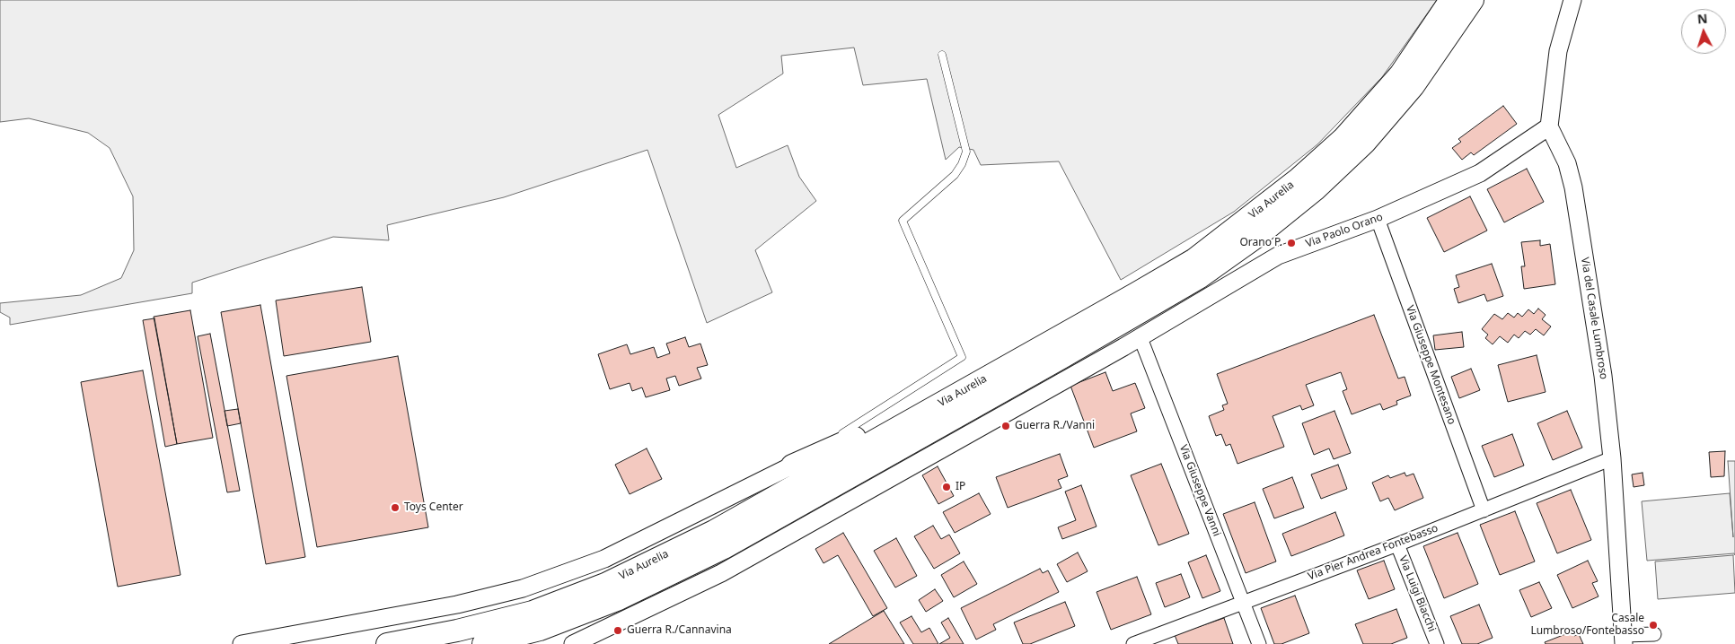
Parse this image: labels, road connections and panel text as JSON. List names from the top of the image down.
{
  "streets": {
    "highway": ["Via Aurelia"],
    "street": [
      "Via Paolo Orano",
      "Via del Casale Lumbroso",
      "Via Giuseppe Montesano",
      "Via Giuseppe Vanni",
      "Via Pier Andrea Fontebasso",
      "Via Luigi Biacchi"
    ]
  },
  "crossings": [
    ["Via Paolo Orano", "Via del Casale Lumbroso"],
    ["Via Paolo Orano", "Via Giuseppe Montesano"],
    ["Via Paolo Orano", "Via Giuseppe Vanni"],
    ["Via del Casale Lumbroso", "Via Pier Andrea Fontebasso"],
    ["Via Giuseppe Montesano", "Via Pier Andrea Fontebasso"],
    ["Via Giuseppe Vanni", "Via Pier Andrea Fontebasso"],
    ["Via Pier Andrea Fontebasso", "Via Luigi Biacchi"]
  ],
  "places": [
    "Orano P.",
    "Guerra R./Vanni",
    "IP",
    "Toys Center",
    "Casale Lumbroso/Fontebasso",
    "Guerra R./Cannavina"
  ],
  "north": "top"
}
